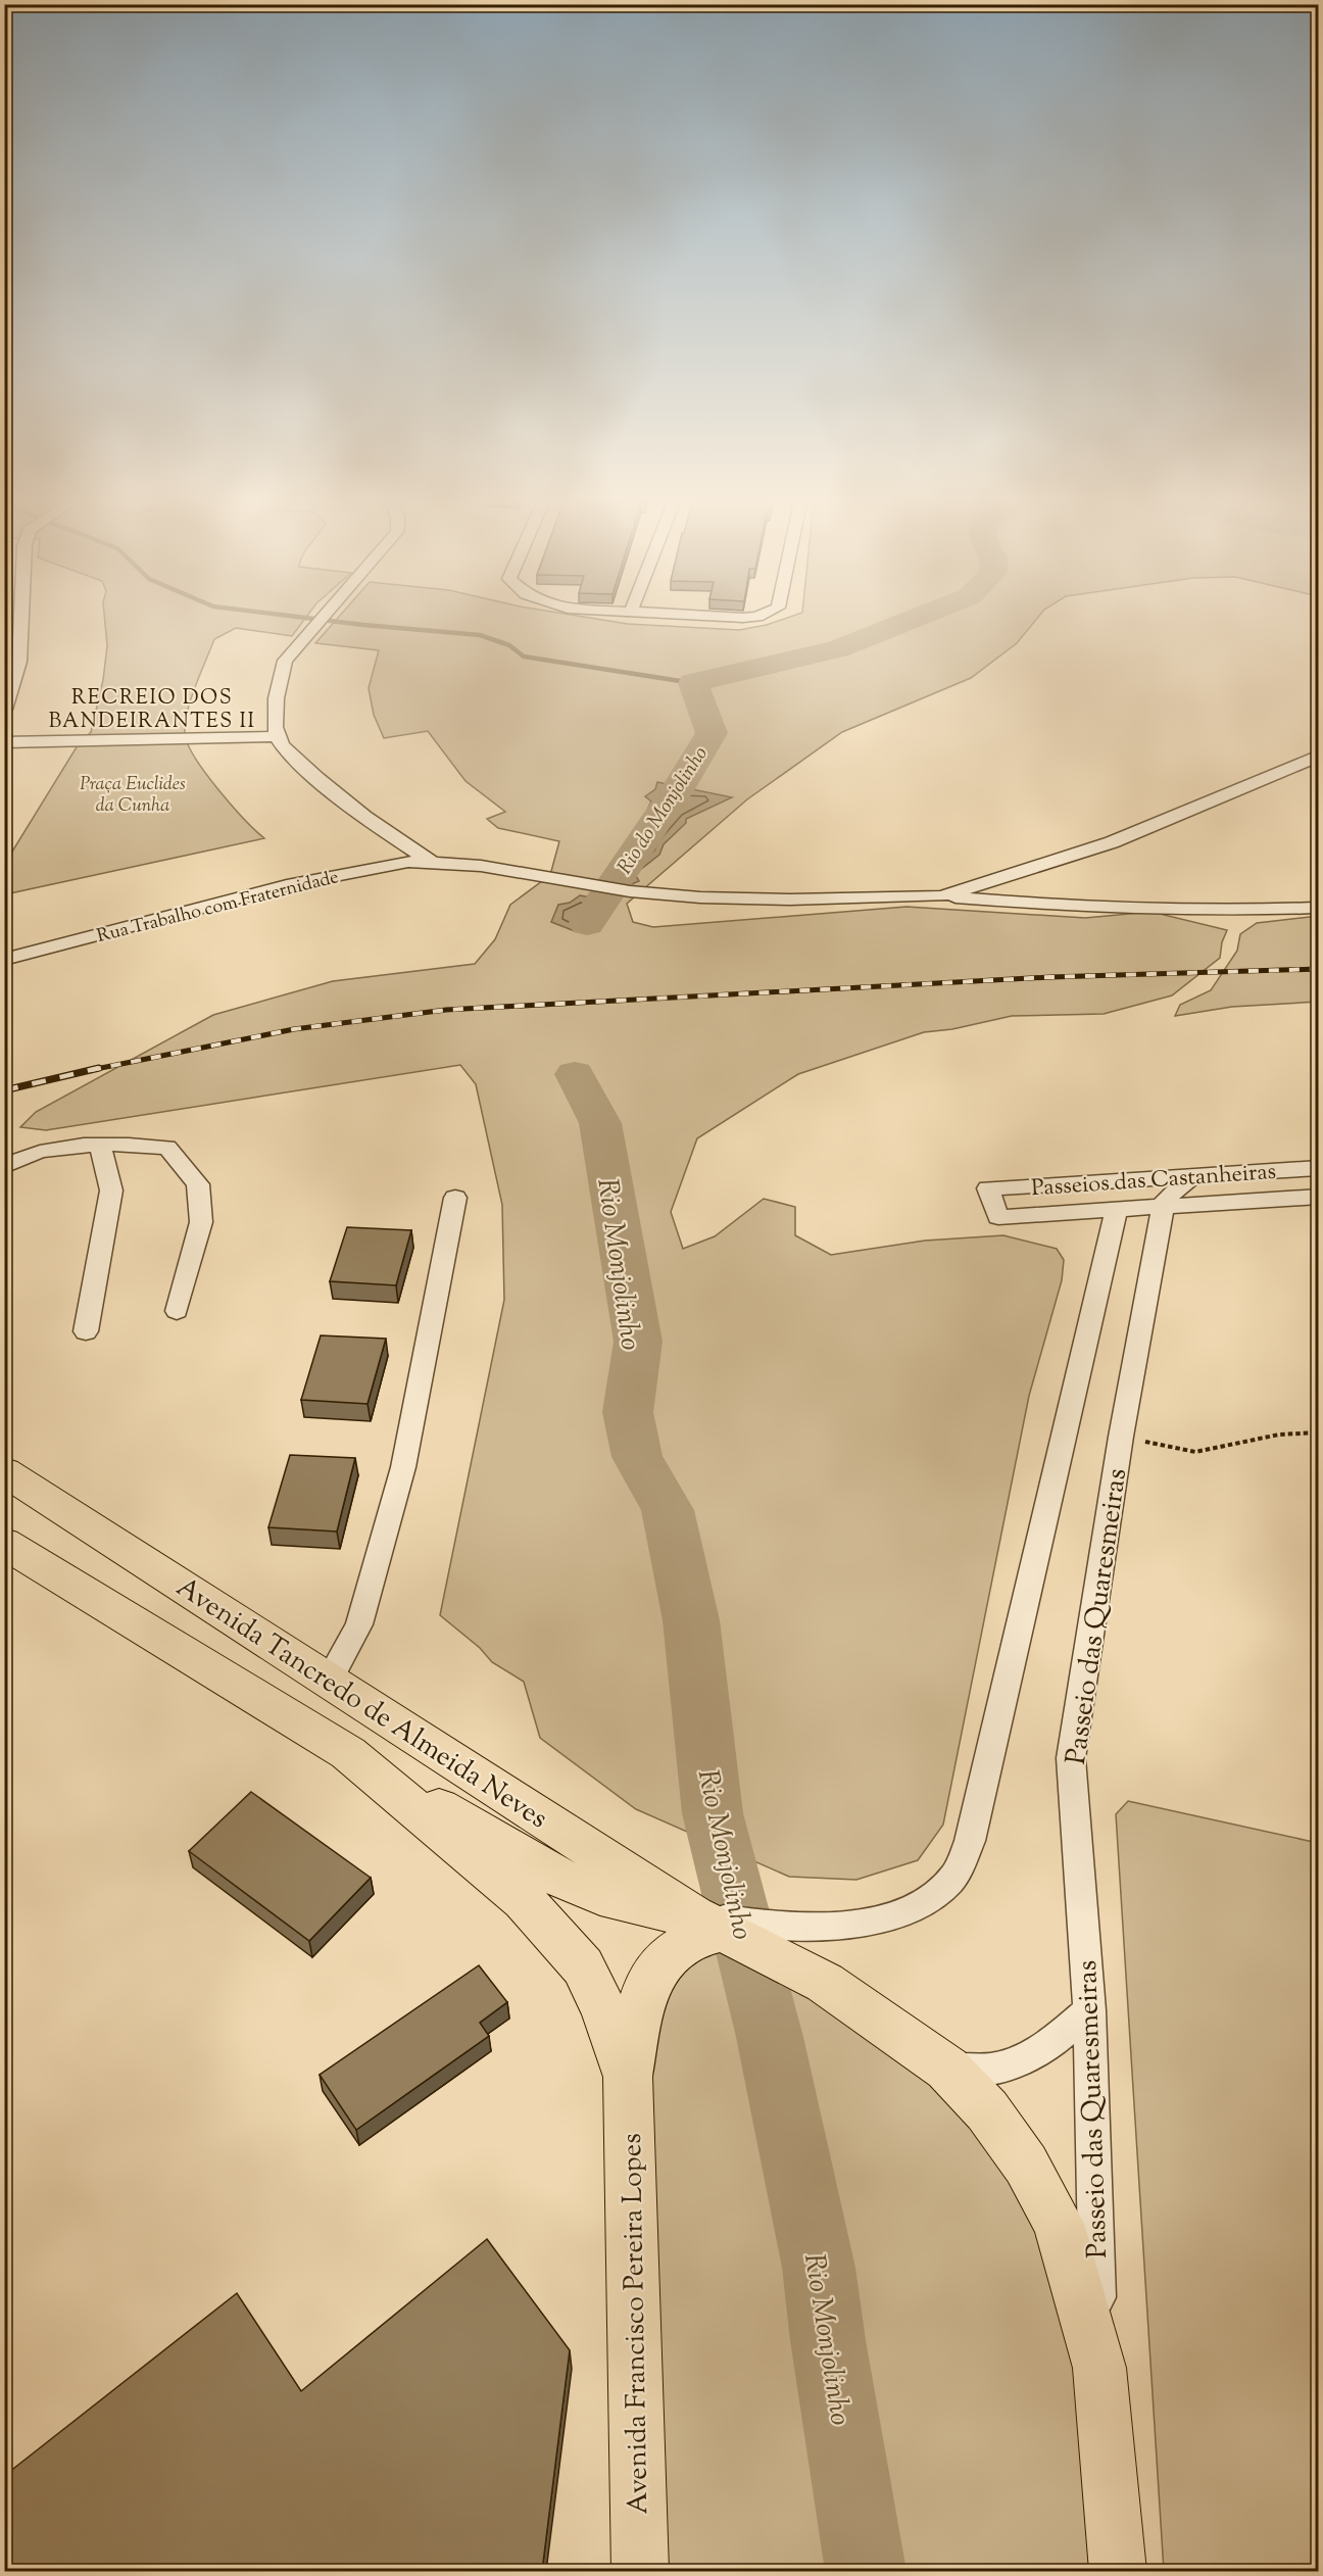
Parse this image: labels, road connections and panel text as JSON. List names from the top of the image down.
{
  "streets": {
    "main road": ["Avenida Tancredo de Almeida Neves", "Avenida Francisco Pereira Lopes"],
    "street": ["Rua Trabalho com Fraternidade", "Passeios das Castanheiras", "Passeio das Quaresmeiras"]
  },
  "crossings": [
    ["Avenida Tancredo de Almeida Neves", "Avenida Francisco Pereira Lopes"]
  ],
  "districts": ["RECREIO DOS BANDEIRANTES II"],
  "water": ["Rio do Monjolinho", "Rio Monjolinho"],
  "parks": ["Praça Euclides da Cunha"]
}
